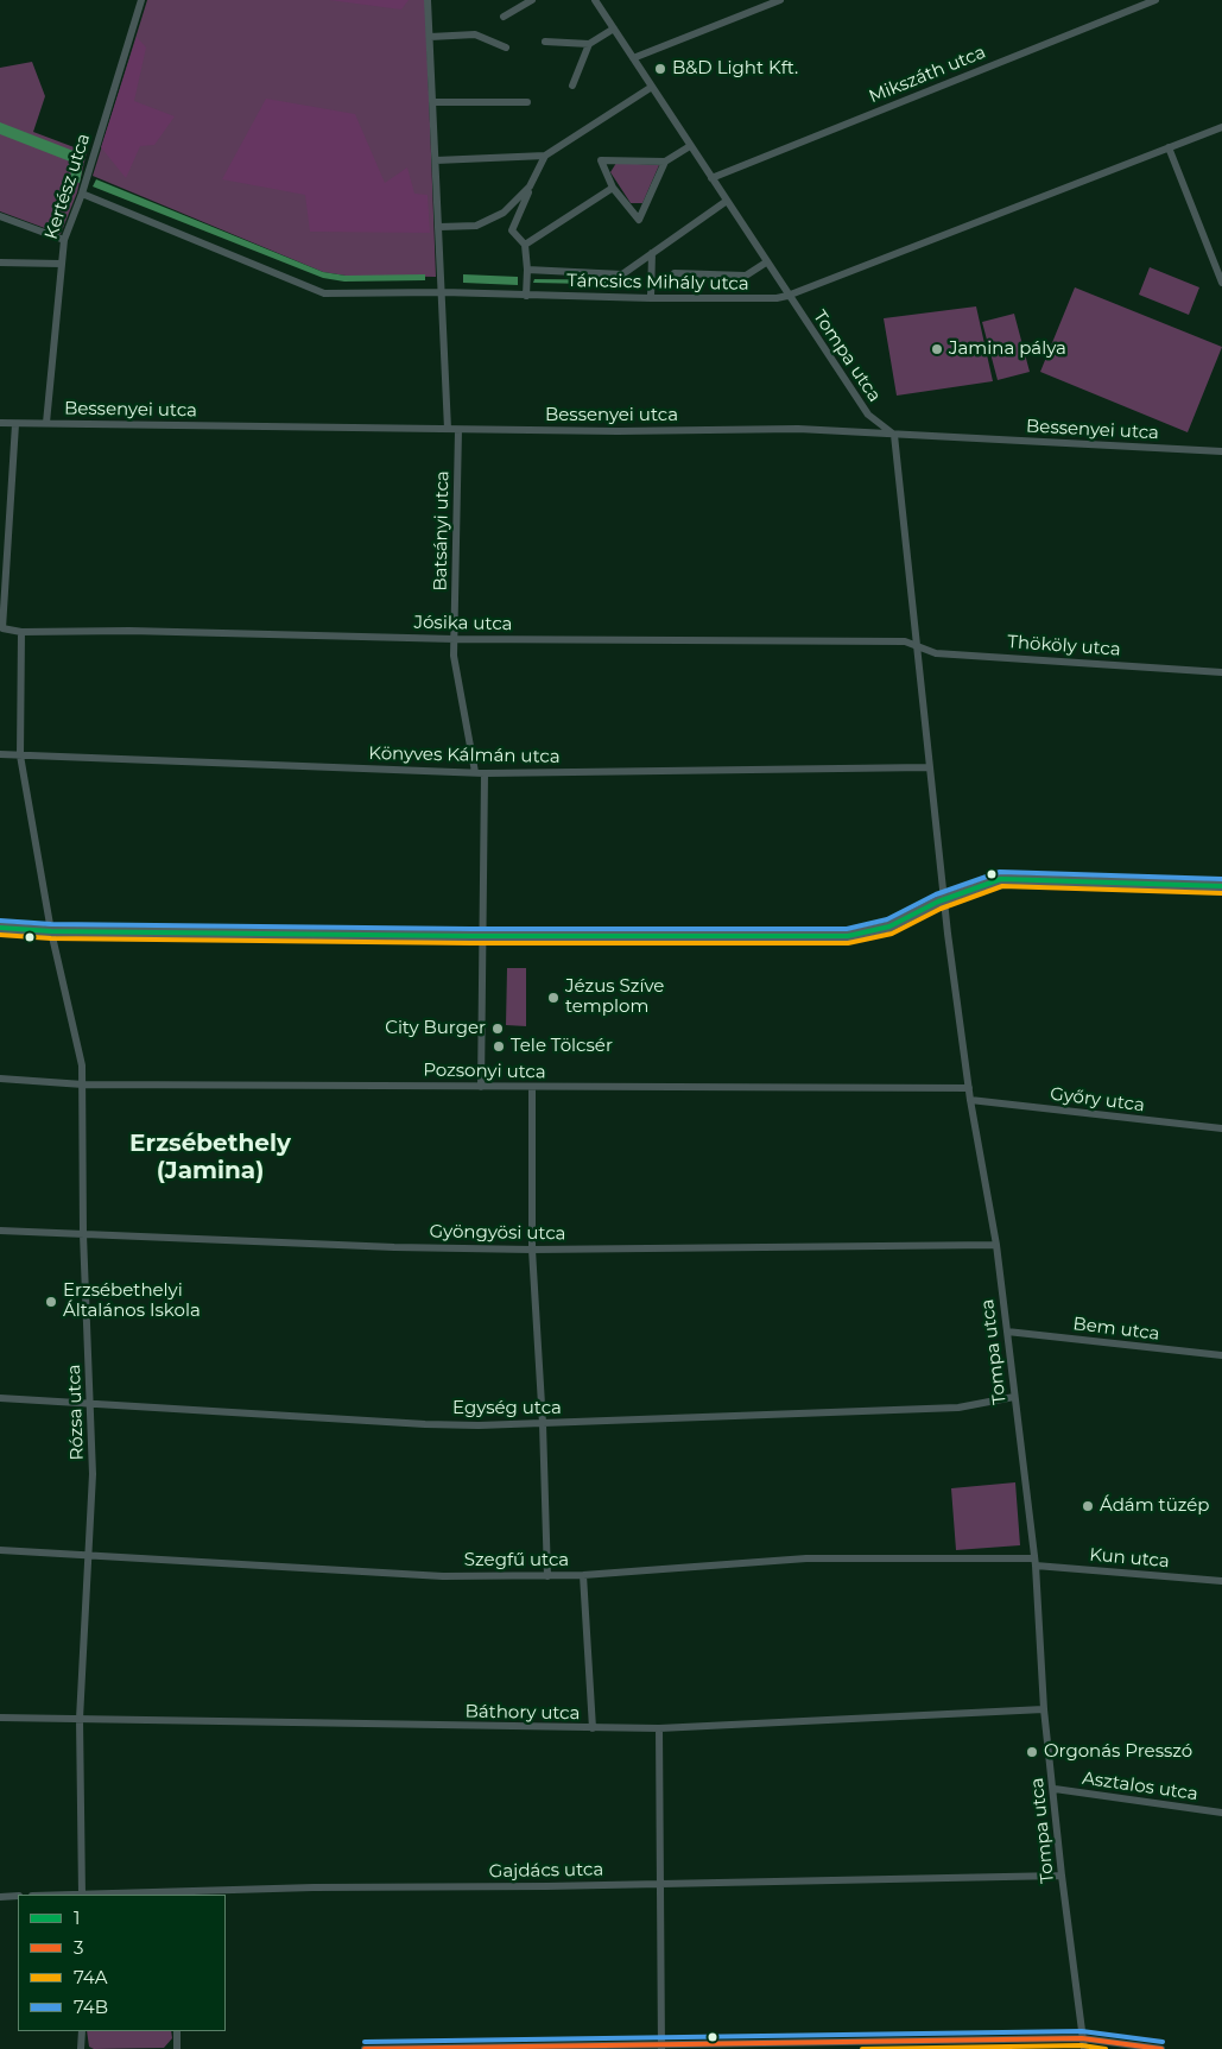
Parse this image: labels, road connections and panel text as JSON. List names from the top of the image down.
{
  "streets": {
    "street": [
      "Mikszáth utca",
      "Kertész utca",
      "Táncsics Mihály utca",
      "Tompa utca",
      "Bessenyei utca",
      "Batsányi utca",
      "Jósika utca",
      "Thököly utca",
      "Könyves Kálmán utca",
      "Pozsonyi utca",
      "Győry utca",
      "Gyöngyösi utca",
      "Bem utca",
      "Egység utca",
      "Rózsa utca",
      "Kun utca",
      "Szegfű utca",
      "Báthory utca",
      "Asztalos utca",
      "Gajdács utca"
    ]
  },
  "crossings": [
    ["Mikszáth utca", "Tompa utca"],
    ["Kertész utca", "Táncsics Mihály utca"],
    ["Kertész utca", "Bessenyei utca"],
    ["Táncsics Mihály utca", "Tompa utca"],
    ["Tompa utca", "Bessenyei utca"],
    ["Tompa utca", "Thököly utca"],
    ["Tompa utca", "Könyves Kálmán utca"],
    ["Tompa utca", "Pozsonyi utca"],
    ["Tompa utca", "Győry utca"],
    ["Tompa utca", "Gyöngyösi utca"],
    ["Tompa utca", "Bem utca"],
    ["Tompa utca", "Egység utca"],
    ["Tompa utca", "Kun utca"],
    ["Tompa utca", "Szegfű utca"],
    ["Tompa utca", "Báthory utca"],
    ["Tompa utca", "Asztalos utca"],
    ["Tompa utca", "Gajdács utca"],
    ["Bessenyei utca", "Batsányi utca"],
    ["Batsányi utca", "Jósika utca"],
    ["Batsányi utca", "Könyves Kálmán utca"],
    ["Jósika utca", "Thököly utca"],
    ["Könyves Kálmán utca", "Rózsa utca"],
    ["Pozsonyi utca", "Rózsa utca"],
    ["Gyöngyösi utca", "Rózsa utca"],
    ["Egység utca", "Rózsa utca"],
    ["Rózsa utca", "Szegfű utca"],
    ["Rózsa utca", "Báthory utca"],
    ["Kun utca", "Szegfű utca"]
  ],
  "districts": ["Erzsébethely (Jamina)"],
  "places": [
    "B&D Light Kft.",
    "Jamina pálya",
    "Jézus Szíve templom",
    "City Burger",
    "Tele Tölcsér",
    "Erzsébethelyi Általános Iskola",
    "Ádám tüzép",
    "Orgonás Presszó"
  ],
  "lines": [
    "transit line 74B",
    "transit line 1",
    "transit line 74A",
    "transit line 3"
  ],
  "legend": [
    "1",
    "3",
    "74A",
    "74B"
  ]
}
